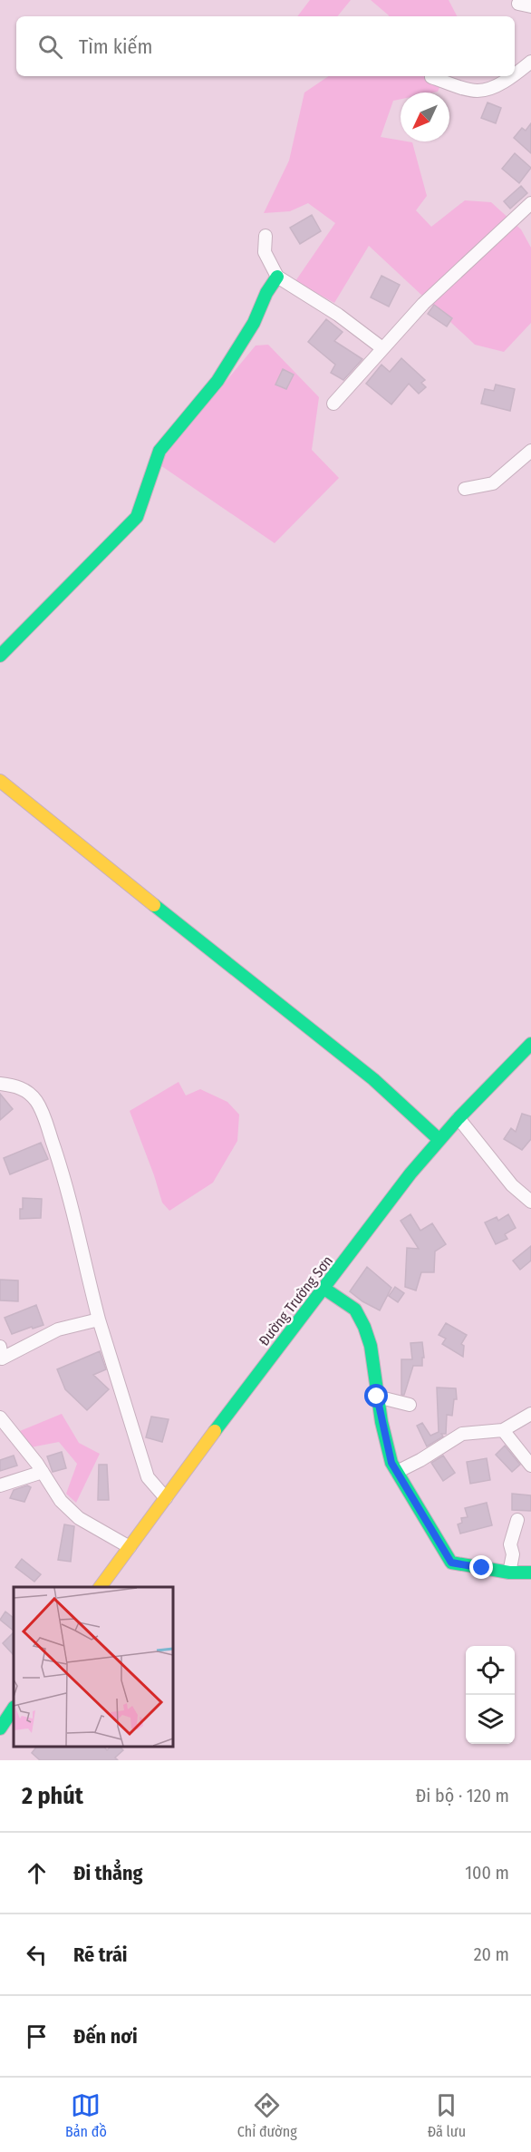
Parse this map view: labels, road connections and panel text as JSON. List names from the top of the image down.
{
  "streets": {
    "main road": ["Đường Trường Sơn"]
  },
  "north": "bottom left",
  "page": {
    "search": "Tìm kiếm",
    "heading": ["2 phút", "Đi bộ · 120 m"],
    "list": [
      ["Đi thẳng", "100 m"],
      ["Rẽ trái", "20 m"],
      "Đến nơi"
    ],
    "nav": ["Bản đồ", "Chỉ đường", "Đã lưu"]
  }
}
